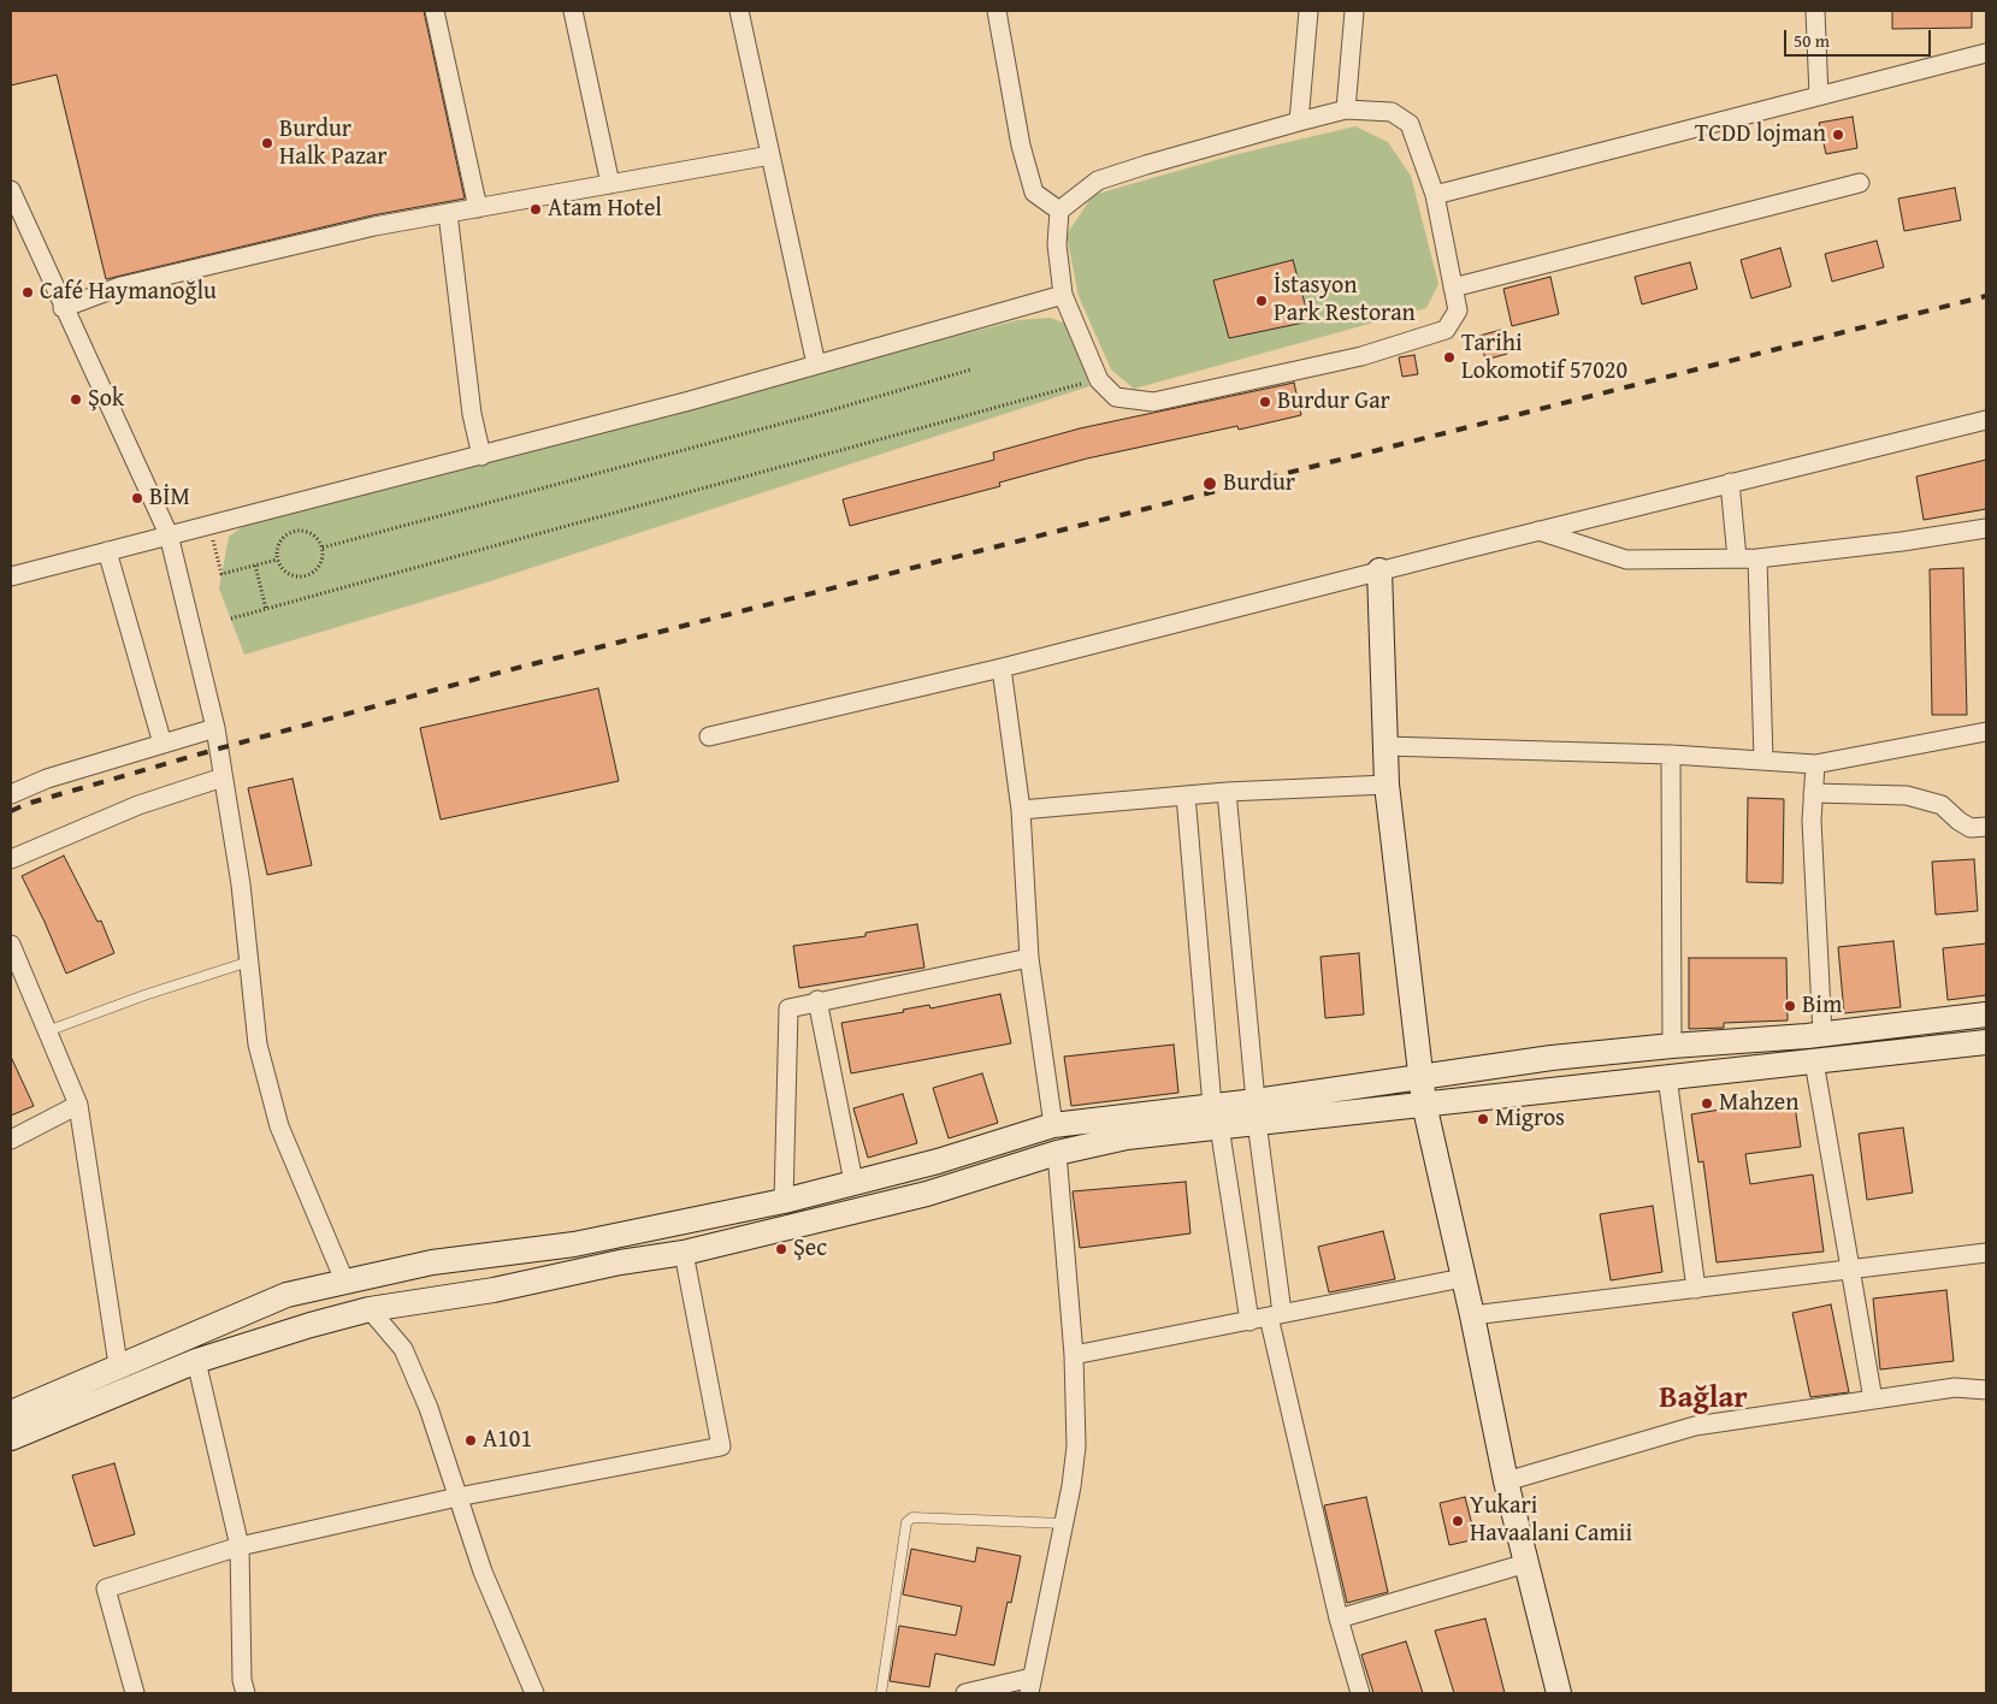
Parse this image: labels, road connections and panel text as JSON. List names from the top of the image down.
{
  "districts": ["Bağlar"],
  "places": [
    "TCDD lojman",
    "Burdur Halk Pazar",
    "Atam Hotel",
    "Café Haymanoğlu",
    "İstasyon Park Restoran",
    "Tarihi Lokomotif 57020",
    "Şok",
    "Burdur Gar",
    "Burdur",
    "BİM",
    "Bim",
    "Mahzen",
    "Migros",
    "Şec",
    "A101",
    "Yukari Havaalani Camii"
  ],
  "scale_bar": "50 m"
}
